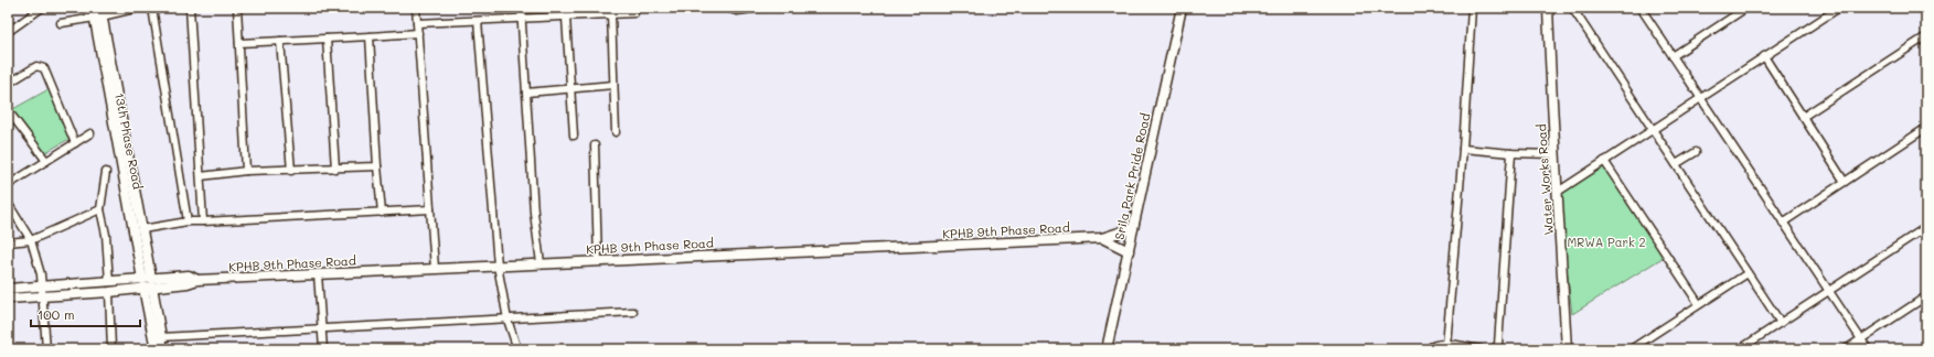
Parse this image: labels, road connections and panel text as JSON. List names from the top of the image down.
{
  "streets": {
    "street": [
      "13th Phase Road",
      "Srila Park Pride Road",
      "Water Works Road",
      "KPHB 9th Phase Road"
    ]
  },
  "crossings": [
    ["13th Phase Road", "KPHB 9th Phase Road"],
    ["Srila Park Pride Road", "KPHB 9th Phase Road"]
  ],
  "parks": ["MRWA Park 2"],
  "scale_bar": "100 m"
}
